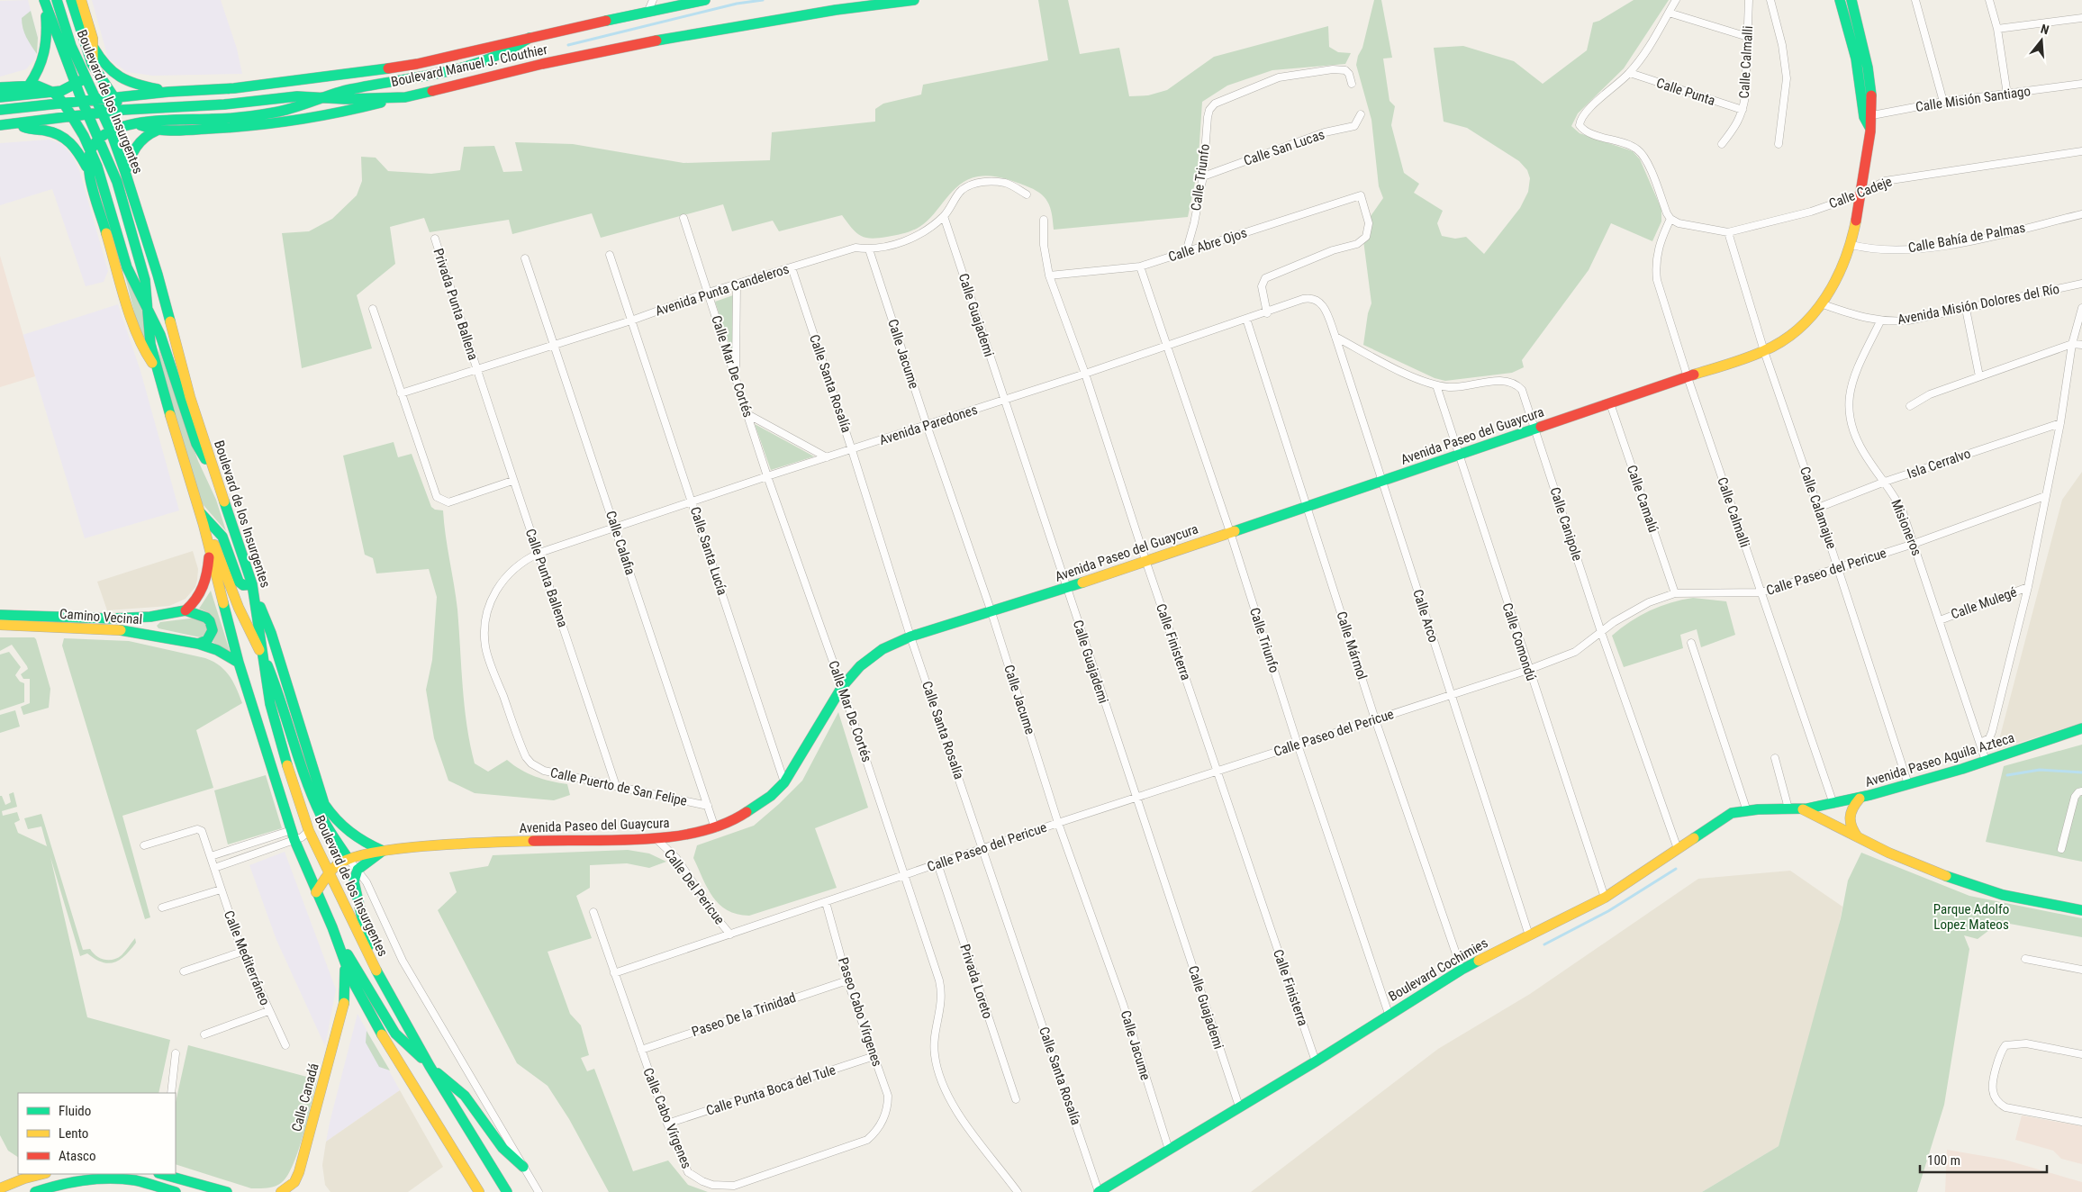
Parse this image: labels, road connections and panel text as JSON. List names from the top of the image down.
{
  "streets": {
    "main road": [
      "Boulevard Manuel J. Clouthier",
      "Boulevard de los Insurgentes",
      "Avenida Paseo del Guaycura",
      "Camino Vecinal",
      "Avenida Paseo Aguila Azteca",
      "Boulevard Cochimies",
      "Calle Canadá"
    ],
    "street": [
      "Calle Calmalli",
      "Calle Punta",
      "Calle Misión Santiago",
      "Calle San Lucas",
      "Calle Triunfo",
      "Calle Cadeje",
      "Calle Bahía de Palmas",
      "Calle Abre Ojos",
      "Avenida Punta Candeleros",
      "Privada Punta Ballena",
      "Avenida Misión Dolores del Río",
      "Calle Guajademi",
      "Calle Jacume",
      "Calle Mar De Cortés",
      "Calle Santa Rosalía",
      "Avenida Paredones",
      "Isla Cerralvo",
      "Calle Camalú",
      "Calle Calamajue",
      "Calle Canipole",
      "Misioneros",
      "Calle Calafia",
      "Calle Santa Lucía",
      "Calle Paseo del Pericue",
      "Calle Punta Ballena",
      "Calle Mulegé",
      "Calle Arco",
      "Calle Finisterra",
      "Calle Comondú",
      "Calle Mármol",
      "Calle Puerto de San Felipe",
      "Calle Del Pericue",
      "Calle Mediterráneo",
      "Privada Loreto",
      "Paseo Cabo Vírgenes",
      "Paseo De la Trinidad",
      "Calle Punta Boca del Tule",
      "Calle Cabo Vírgenes"
    ]
  },
  "crossings": [
    ["Calle Calmalli", "Calle Punta"],
    ["Calle Calmalli", "Calle Cadeje"],
    ["Calle Calmalli", "Avenida Paseo del Guaycura"],
    ["Calle Calmalli", "Calle Paseo del Pericue"],
    ["Calle Calmalli", "Avenida Paseo Aguila Azteca"],
    ["Boulevard Manuel J. Clouthier", "Boulevard de los Insurgentes"],
    ["Calle Misión Santiago", "Avenida Paseo del Guaycura"],
    ["Boulevard de los Insurgentes", "Avenida Paseo del Guaycura"],
    ["Boulevard de los Insurgentes", "Camino Vecinal"],
    ["Boulevard de los Insurgentes", "Calle Canadá"],
    ["Calle San Lucas", "Calle Triunfo"],
    ["Calle Triunfo", "Calle Abre Ojos"],
    ["Calle Triunfo", "Avenida Paredones"],
    ["Calle Triunfo", "Avenida Paseo del Guaycura"],
    ["Calle Triunfo", "Calle Paseo del Pericue"],
    ["Calle Triunfo", "Boulevard Cochimies"],
    ["Calle Cadeje", "Avenida Paseo del Guaycura"],
    ["Calle Cadeje", "Calle Calamajue"],
    ["Calle Bahía de Palmas", "Avenida Paseo del Guaycura"],
    ["Calle Abre Ojos", "Avenida Paredones"],
    ["Calle Abre Ojos", "Calle Finisterra"],
    ["Avenida Punta Candeleros", "Privada Punta Ballena"],
    ["Avenida Punta Candeleros", "Calle Guajademi"],
    ["Avenida Punta Candeleros", "Calle Jacume"],
    ["Avenida Punta Candeleros", "Calle Mar De Cortés"],
    ["Avenida Punta Candeleros", "Calle Santa Rosalía"],
    ["Avenida Punta Candeleros", "Calle Calafia"],
    ["Avenida Punta Candeleros", "Calle Santa Lucía"],
    ["Avenida Punta Candeleros", "Calle Punta Ballena"],
    ["Privada Punta Ballena", "Calle Punta Ballena"],
    ["Avenida Misión Dolores del Río", "Avenida Paseo del Guaycura"],
    ["Avenida Misión Dolores del Río", "Misioneros"],
    ["Calle Guajademi", "Avenida Paredones"],
    ["Calle Guajademi", "Avenida Paseo del Guaycura"],
    ["Calle Guajademi", "Calle Paseo del Pericue"],
    ["Calle Guajademi", "Boulevard Cochimies"],
    ["Calle Jacume", "Avenida Paredones"],
    ["Calle Jacume", "Avenida Paseo del Guaycura"],
    ["Calle Jacume", "Calle Paseo del Pericue"],
    ["Calle Jacume", "Boulevard Cochimies"],
    ["Calle Mar De Cortés", "Avenida Paredones"],
    ["Calle Mar De Cortés", "Avenida Paseo del Guaycura"],
    ["Calle Mar De Cortés", "Calle Paseo del Pericue"],
    ["Calle Santa Rosalía", "Avenida Paredones"],
    ["Calle Santa Rosalía", "Avenida Paseo del Guaycura"],
    ["Calle Santa Rosalía", "Calle Paseo del Pericue"],
    ["Calle Santa Rosalía", "Boulevard Cochimies"],
    ["Avenida Paredones", "Calle Calafia"],
    ["Avenida Paredones", "Calle Santa Lucía"],
    ["Avenida Paredones", "Calle Punta Ballena"],
    ["Avenida Paredones", "Calle Arco"],
    ["Avenida Paredones", "Calle Finisterra"],
    ["Avenida Paredones", "Calle Mármol"],
    ["Avenida Paredones", "Calle Puerto de San Felipe"],
    ["Avenida Paseo del Guaycura", "Calle Camalú"],
    ["Avenida Paseo del Guaycura", "Calle Calamajue"],
    ["Avenida Paseo del Guaycura", "Calle Canipole"],
    ["Avenida Paseo del Guaycura", "Calle Calafia"],
    ["Avenida Paseo del Guaycura", "Calle Santa Lucía"],
    ["Avenida Paseo del Guaycura", "Calle Arco"],
    ["Avenida Paseo del Guaycura", "Calle Finisterra"],
    ["Avenida Paseo del Guaycura", "Calle Comondú"],
    ["Avenida Paseo del Guaycura", "Calle Mármol"],
    ["Avenida Paseo del Guaycura", "Calle Del Pericue"],
    ["Isla Cerralvo", "Calle Calamajue"],
    ["Isla Cerralvo", "Misioneros"],
    ["Calle Camalú", "Calle Paseo del Pericue"],
    ["Calle Calamajue", "Calle Paseo del Pericue"],
    ["Calle Calamajue", "Avenida Paseo Aguila Azteca"],
    ["Calle Canipole", "Calle Paseo del Pericue"],
    ["Calle Canipole", "Calle Arco"],
    ["Calle Canipole", "Calle Comondú"],
    ["Calle Canipole", "Boulevard Cochimies"],
    ["Misioneros", "Calle Paseo del Pericue"],
    ["Misioneros", "Calle Mulegé"],
    ["Misioneros", "Avenida Paseo Aguila Azteca"],
    ["Calle Calafia", "Calle Puerto de San Felipe"],
    ["Calle Paseo del Pericue", "Calle Arco"],
    ["Calle Paseo del Pericue", "Calle Finisterra"],
    ["Calle Paseo del Pericue", "Calle Comondú"],
    ["Calle Paseo del Pericue", "Calle Mármol"],
    ["Calle Paseo del Pericue", "Calle Del Pericue"],
    ["Calle Paseo del Pericue", "Privada Loreto"],
    ["Calle Paseo del Pericue", "Paseo Cabo Vírgenes"],
    ["Calle Paseo del Pericue", "Calle Cabo Vírgenes"],
    ["Calle Punta Ballena", "Calle Puerto de San Felipe"],
    ["Calle Arco", "Boulevard Cochimies"],
    ["Calle Finisterra", "Boulevard Cochimies"],
    ["Calle Comondú", "Boulevard Cochimies"],
    ["Calle Mármol", "Boulevard Cochimies"],
    ["Avenida Paseo Aguila Azteca", "Boulevard Cochimies"],
    ["Paseo Cabo Vírgenes", "Paseo De la Trinidad"],
    ["Paseo Cabo Vírgenes", "Calle Punta Boca del Tule"],
    ["Paseo Cabo Vírgenes", "Calle Cabo Vírgenes"],
    ["Paseo De la Trinidad", "Calle Cabo Vírgenes"],
    ["Calle Punta Boca del Tule", "Calle Cabo Vírgenes"]
  ],
  "parks": ["Parque Adolfo Lopez Mateos"],
  "legend": ["Fluido", "Lento", "Atasco"],
  "scale_bar": "100 m",
  "north": "top"
}
